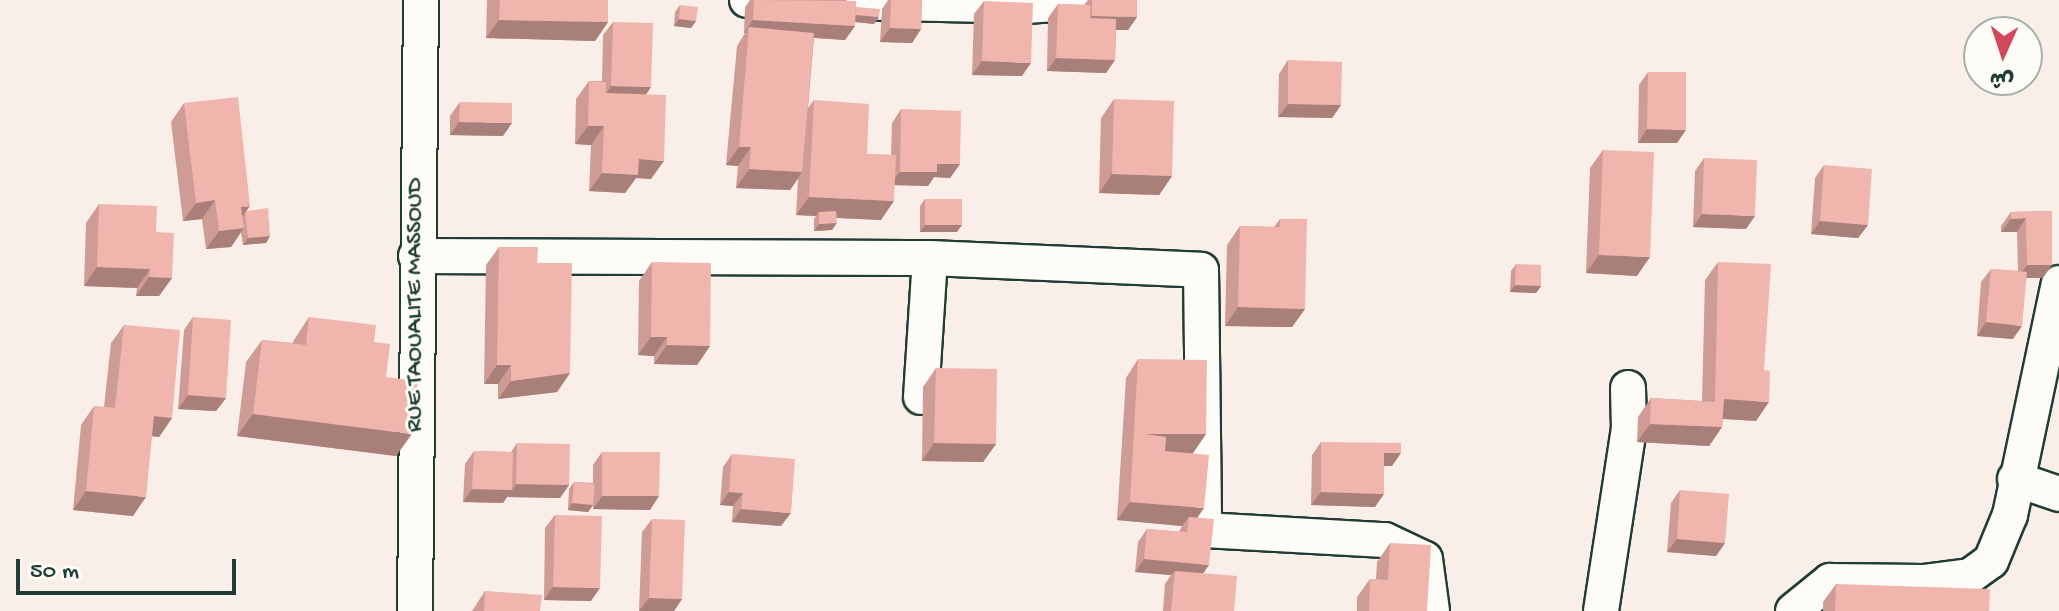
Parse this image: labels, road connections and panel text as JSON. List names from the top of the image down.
{
  "streets": {
    "street": ["RUE TAOUALITE MASSOUD"]
  },
  "scale_bar": "50 m",
  "north": "bottom"
}
